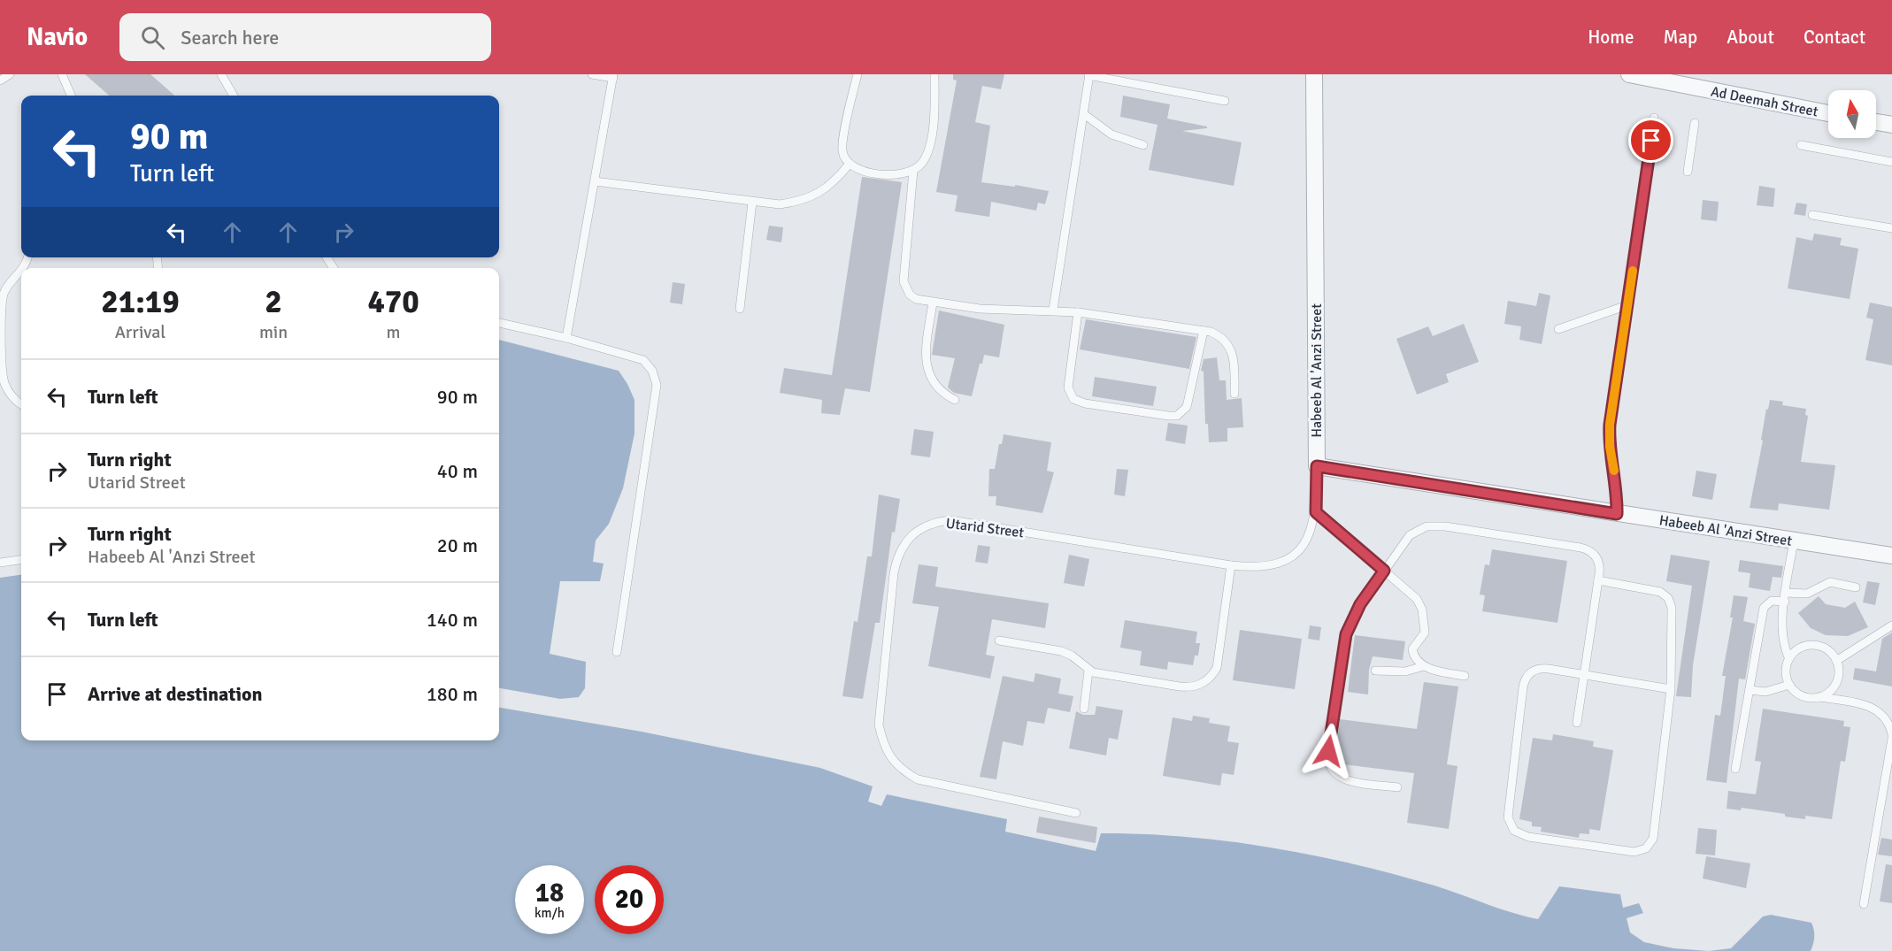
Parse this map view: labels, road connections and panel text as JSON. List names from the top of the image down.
{
  "streets": {
    "street": ["Ad Deemah Street", "Habeeb Al 'Anzi Street"],
    "lane": ["Utarid Street"]
  },
  "crossings": [
    ["Habeeb Al 'Anzi Street", "Utarid Street"]
  ],
  "north": "top",
  "page": {
    "header": "Navio",
    "search": "Search here",
    "nav": [
      "Home",
      "Map",
      "About",
      "Contact"
    ],
    "turn": ["90 m", "Turn left"],
    "eta": [
      "21:19",
      "Arrival",
      "2",
      "min",
      "470",
      "m"
    ],
    "list": [
      {
        "name": "Turn left",
        "value": "90 m"
      },
      {
        "name": "Turn right",
        "note": "Utarid Street",
        "value": "40 m"
      },
      {
        "name": "Turn right",
        "note": "Habeeb Al 'Anzi Street",
        "value": "20 m"
      },
      {
        "name": "Turn left",
        "value": "140 m"
      },
      {
        "name": "Arrive at destination",
        "value": "180 m"
      }
    ],
    "speed": "18 km/h",
    "limit": "20"
  }
}
